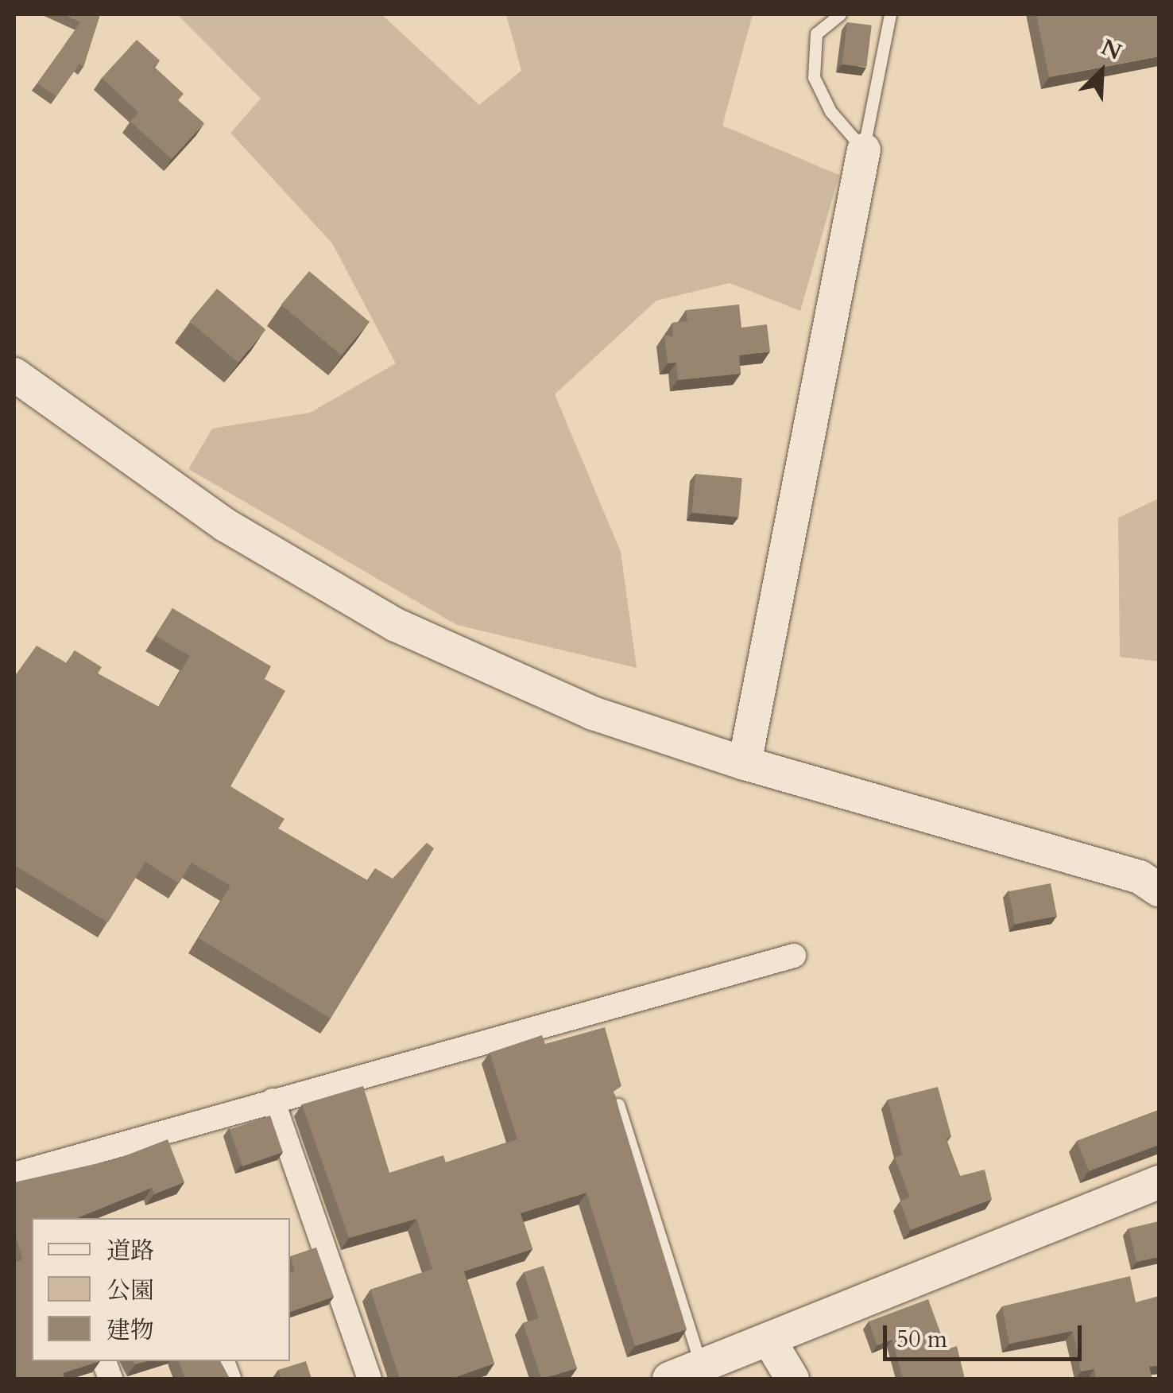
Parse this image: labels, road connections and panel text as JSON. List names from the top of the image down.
{
  "legend": ["道路", "公園", "建物"],
  "scale_bar": "50 m",
  "north": "top right"
}
